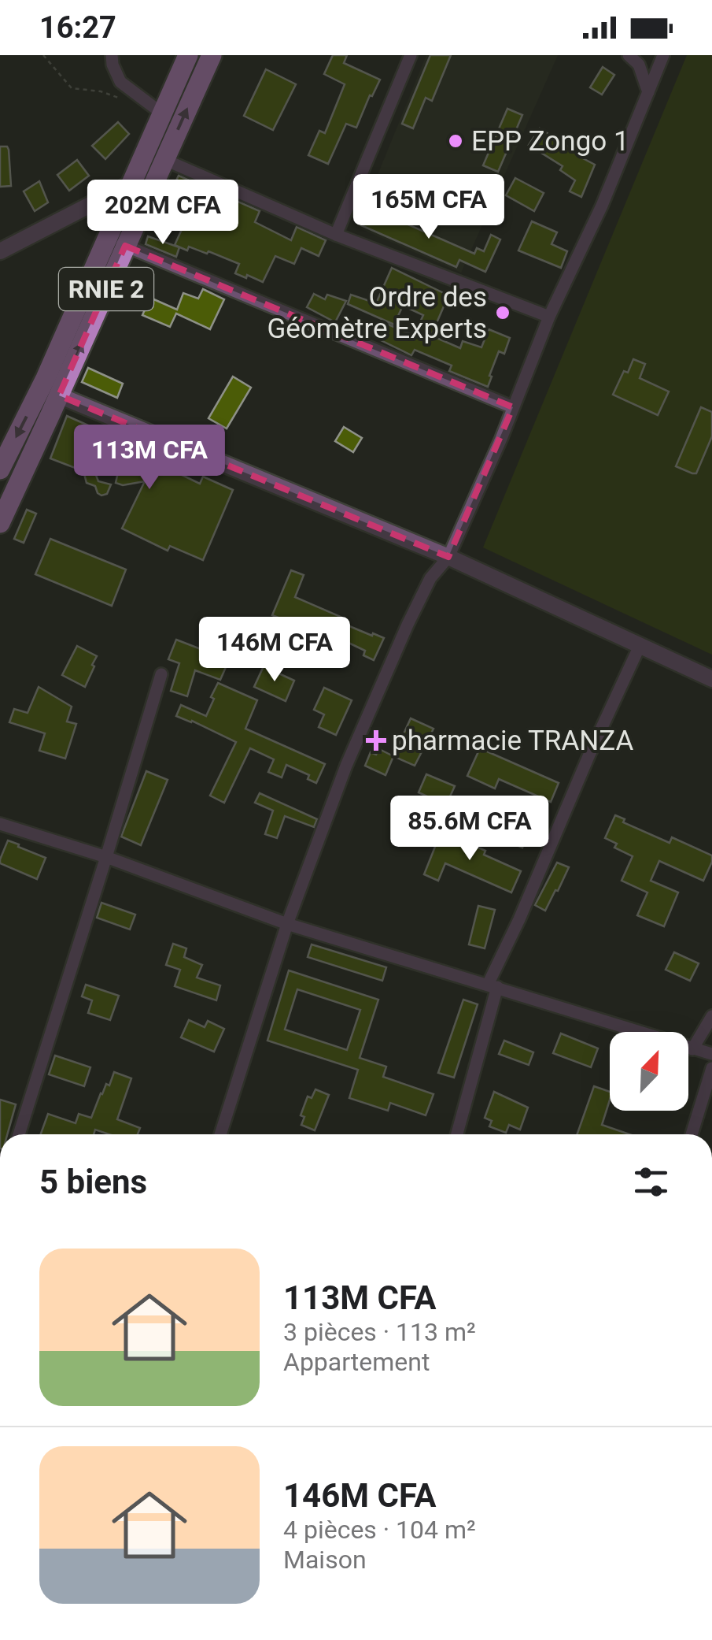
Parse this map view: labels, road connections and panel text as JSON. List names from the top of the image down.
{
  "streets": {
    "main road": ["RNIE 2"]
  },
  "places": {
    "other": ["EPP Zongo 1", "Ordre des Géomètre Experts"],
    "health": ["pharmacie TRANZA"]
  },
  "north": "top right",
  "page": {
    "status": "16:27",
    "price": [
      "165M CFA",
      "202M CFA",
      "113M CFA",
      "146M CFA",
      "85.6M CFA"
    ],
    "heading": "5 biens",
    "list": [
      {
        "name": "113M CFA",
        "note": "3 pièces · 113 m² · Appartement"
      },
      {
        "name": "146M CFA",
        "note": "4 pièces · 104 m² · Maison"
      }
    ]
  }
}
